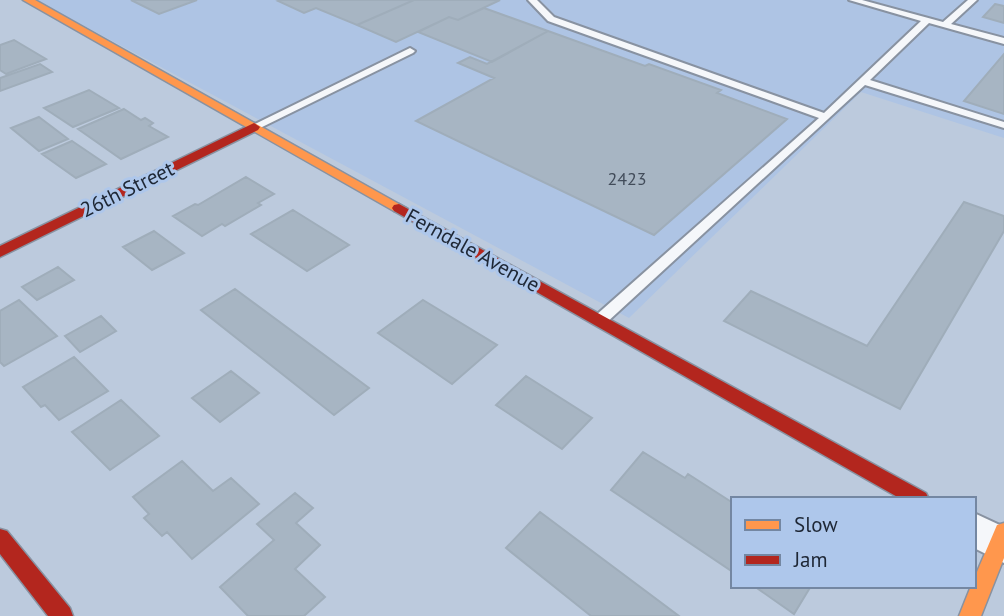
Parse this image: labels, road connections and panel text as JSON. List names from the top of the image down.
{
  "streets": {
    "street": ["26th Street", "Ferndale Avenue"]
  },
  "crossings": [
    ["26th Street", "Ferndale Avenue"]
  ],
  "house_numbers": ["2423"],
  "legend": ["Slow", "Jam"]
}
